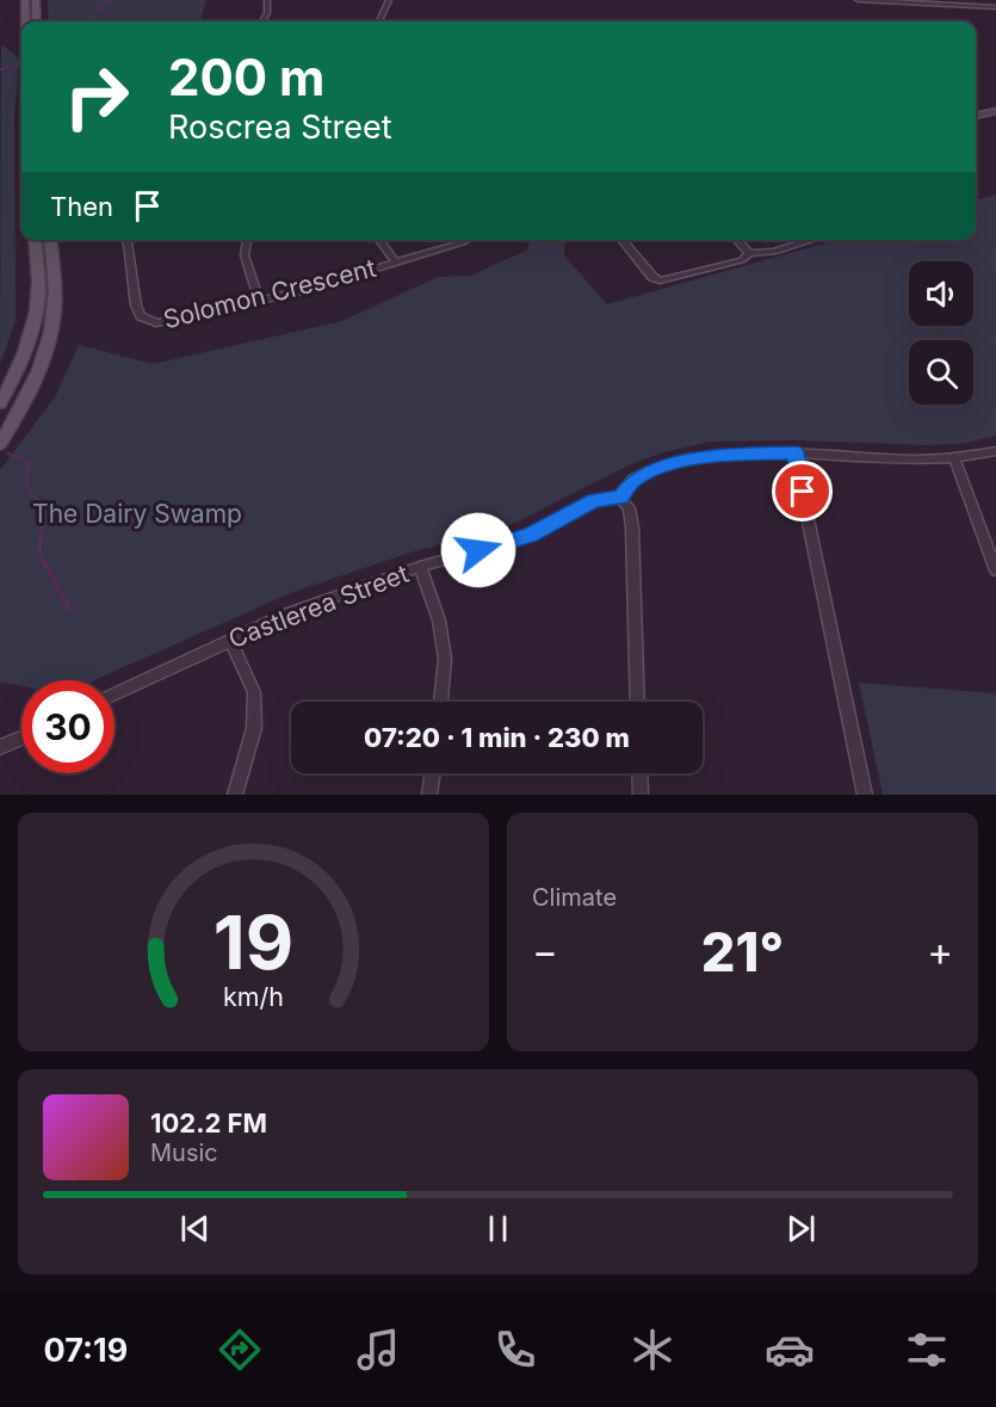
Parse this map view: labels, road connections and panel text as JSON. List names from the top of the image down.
{
  "streets": {
    "street": ["Solomon Crescent", "Castlerea Street"]
  },
  "parks": ["The Dairy Swamp"],
  "page": {
    "turn": ["200 m", "Roscrea Street"],
    "then": "Then",
    "limit": "30",
    "trip": "07:20 · 1 min · 230 m",
    "tile": "Climate",
    "heat": ["−", "21°", "+"],
    "song": ["102.2 FM", "Music"],
    "tabs": "07:19",
    "gauge": ["19", "km/h"]
  }
}
